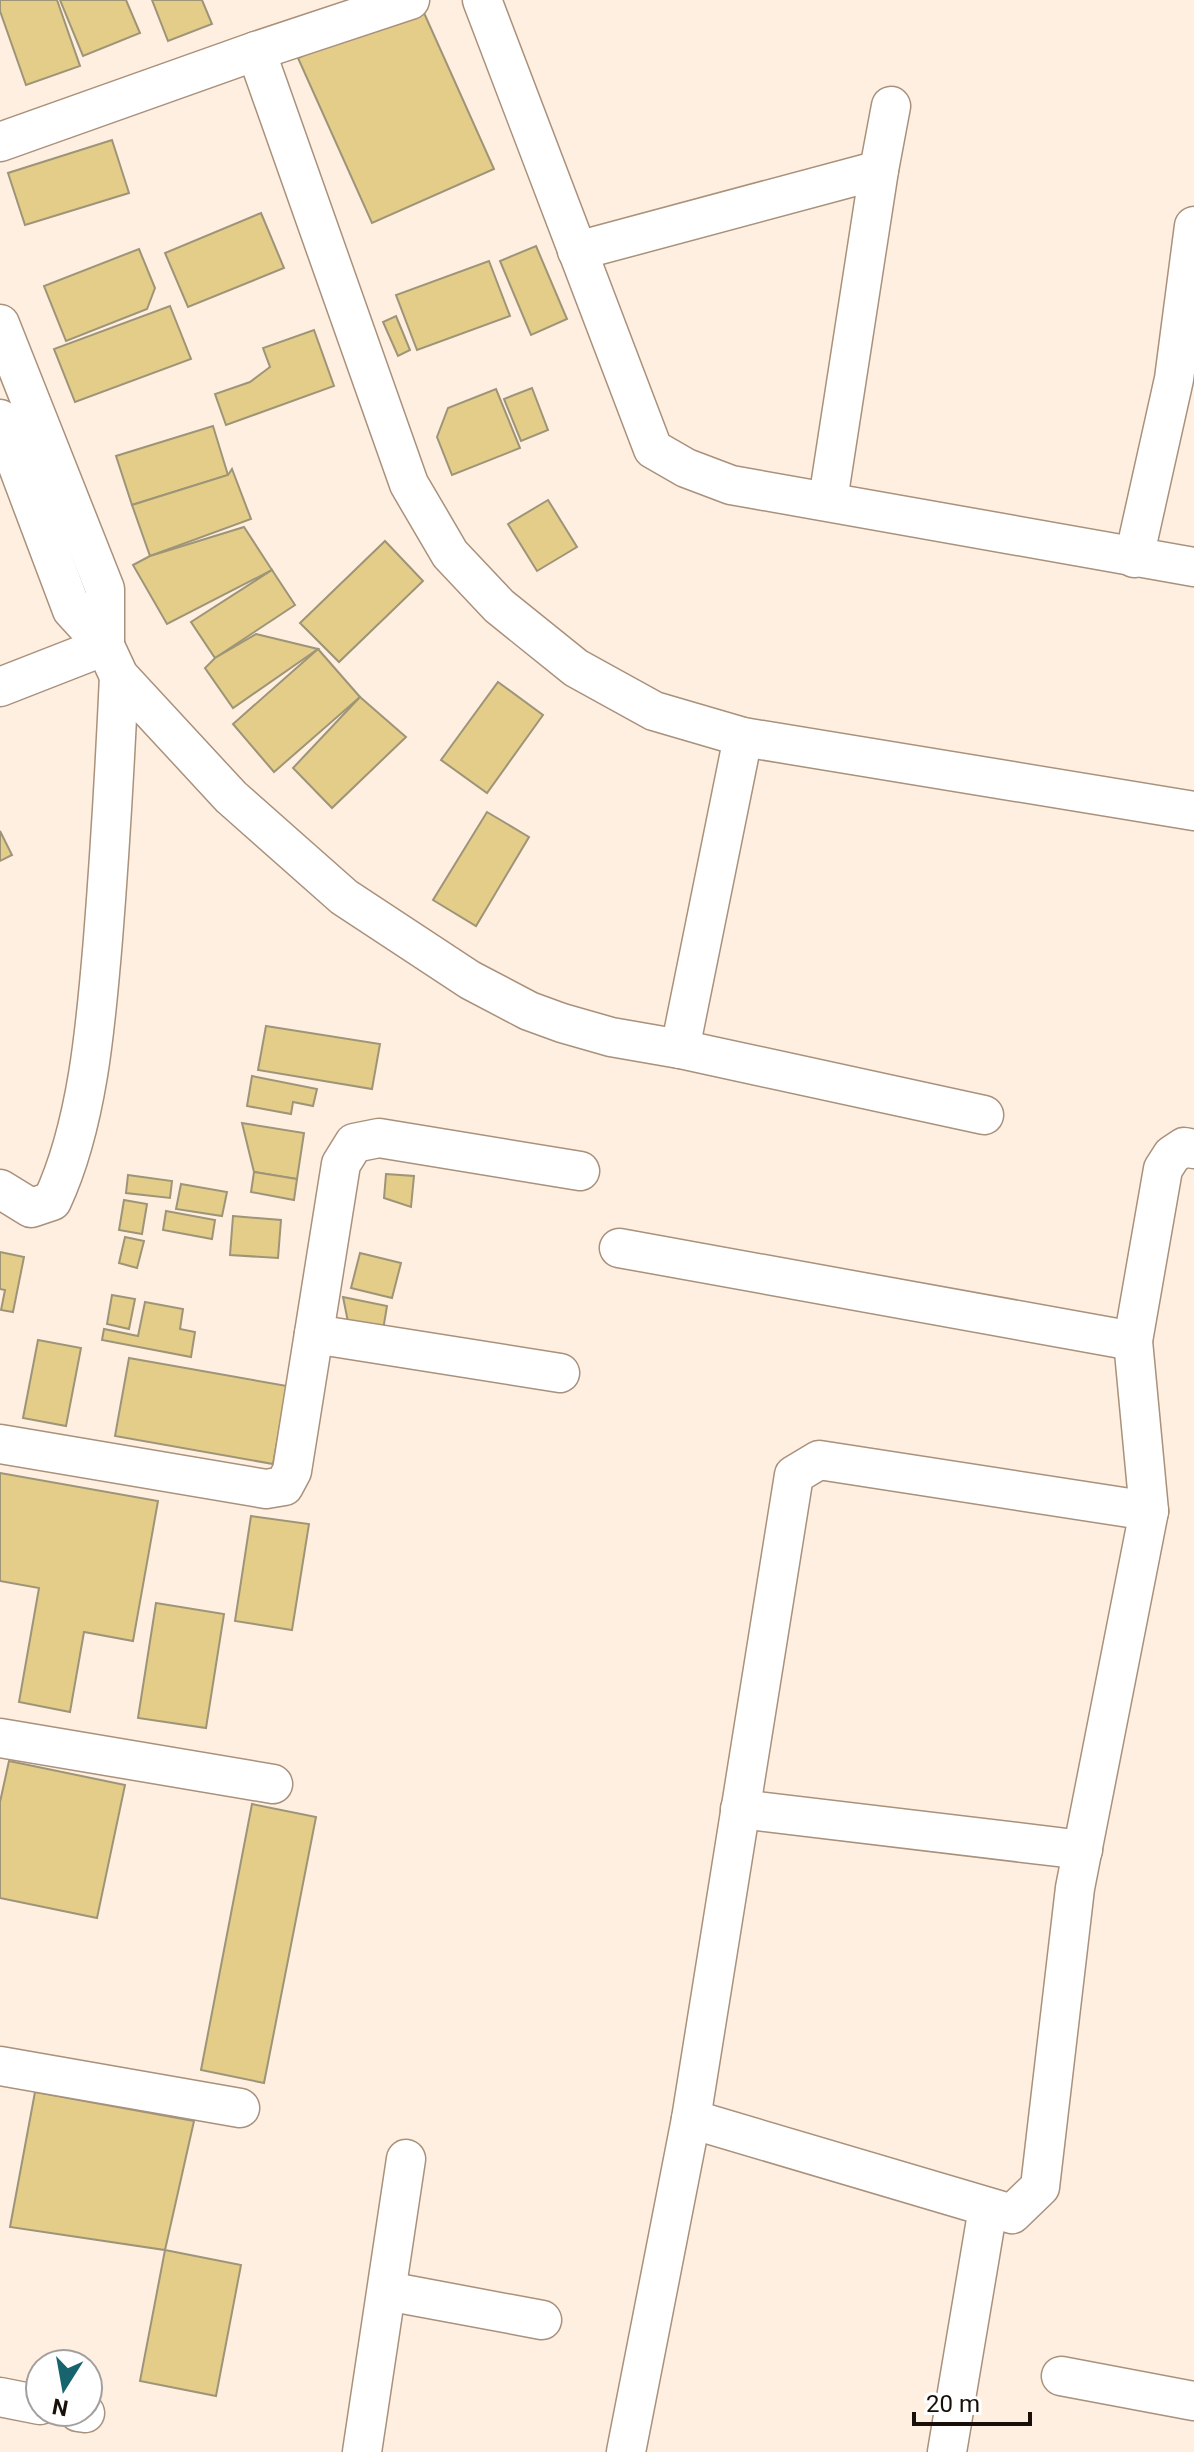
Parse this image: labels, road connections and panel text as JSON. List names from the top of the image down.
{
  "scale_bar": "20 m",
  "north": "bottom"
}
